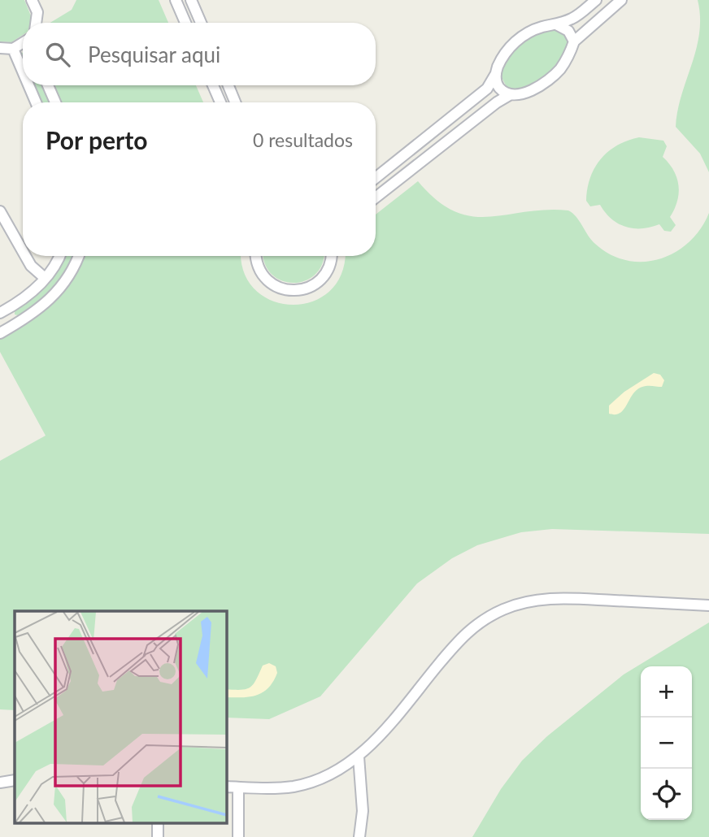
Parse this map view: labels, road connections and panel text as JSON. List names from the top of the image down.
{
  "page": {
    "search": "Pesquisar aqui",
    "heading": ["Por perto", "0 resultados"],
    "map_buttons": ["+", "−"]
  }
}
